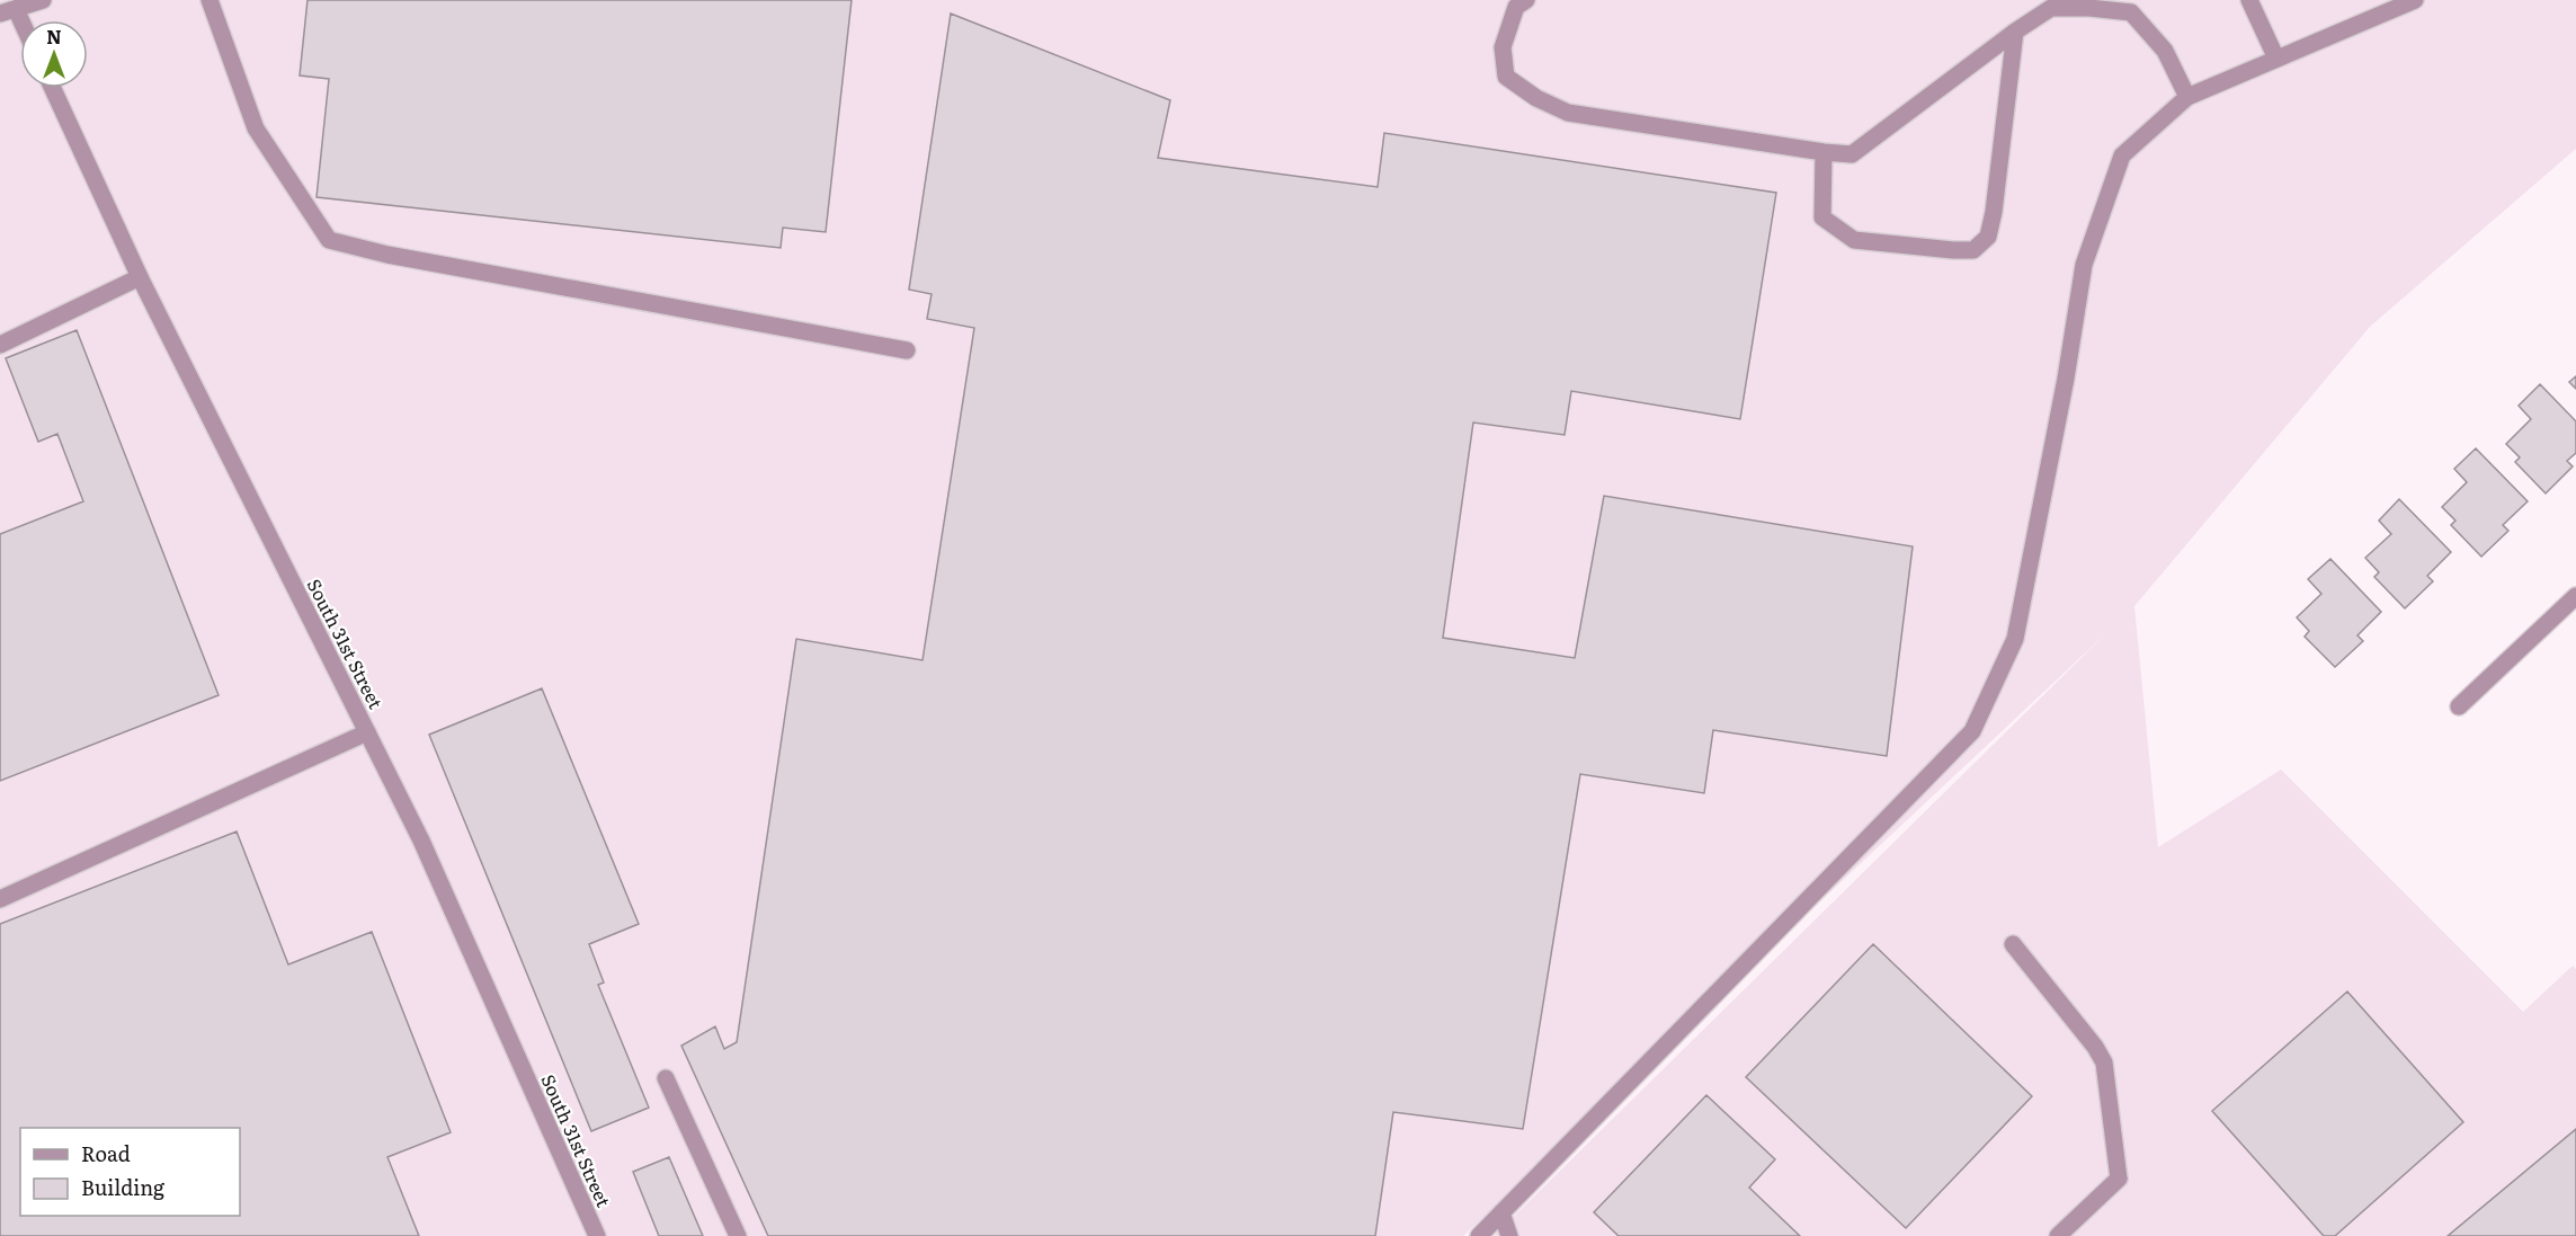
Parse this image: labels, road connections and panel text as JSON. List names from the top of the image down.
{
  "streets": {
    "street": ["South 31st Street"]
  },
  "legend": ["Road", "Building"],
  "north": "top"
}
